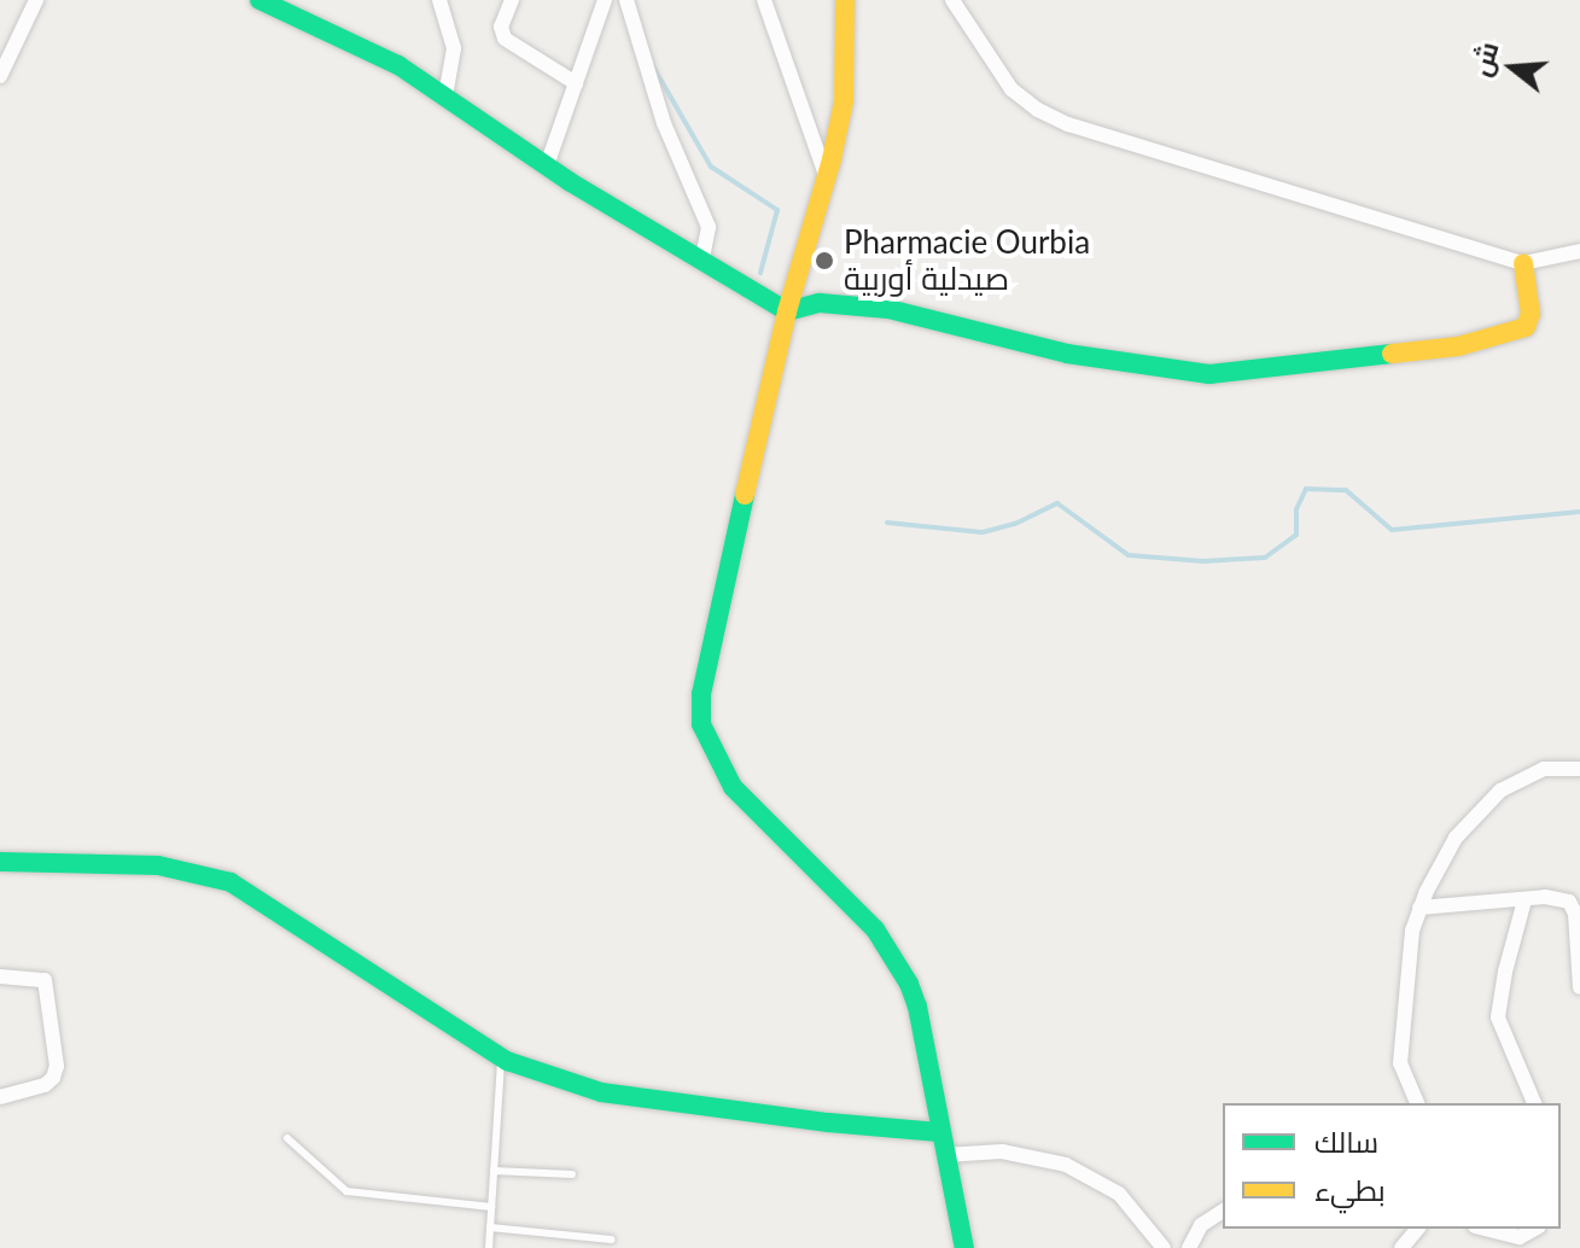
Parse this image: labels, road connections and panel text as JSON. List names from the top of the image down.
{
  "places": ["Pharmacie Ourbia صيدلية أوربية"],
  "legend": ["سالك", "بطيء"],
  "north": "left"
}
